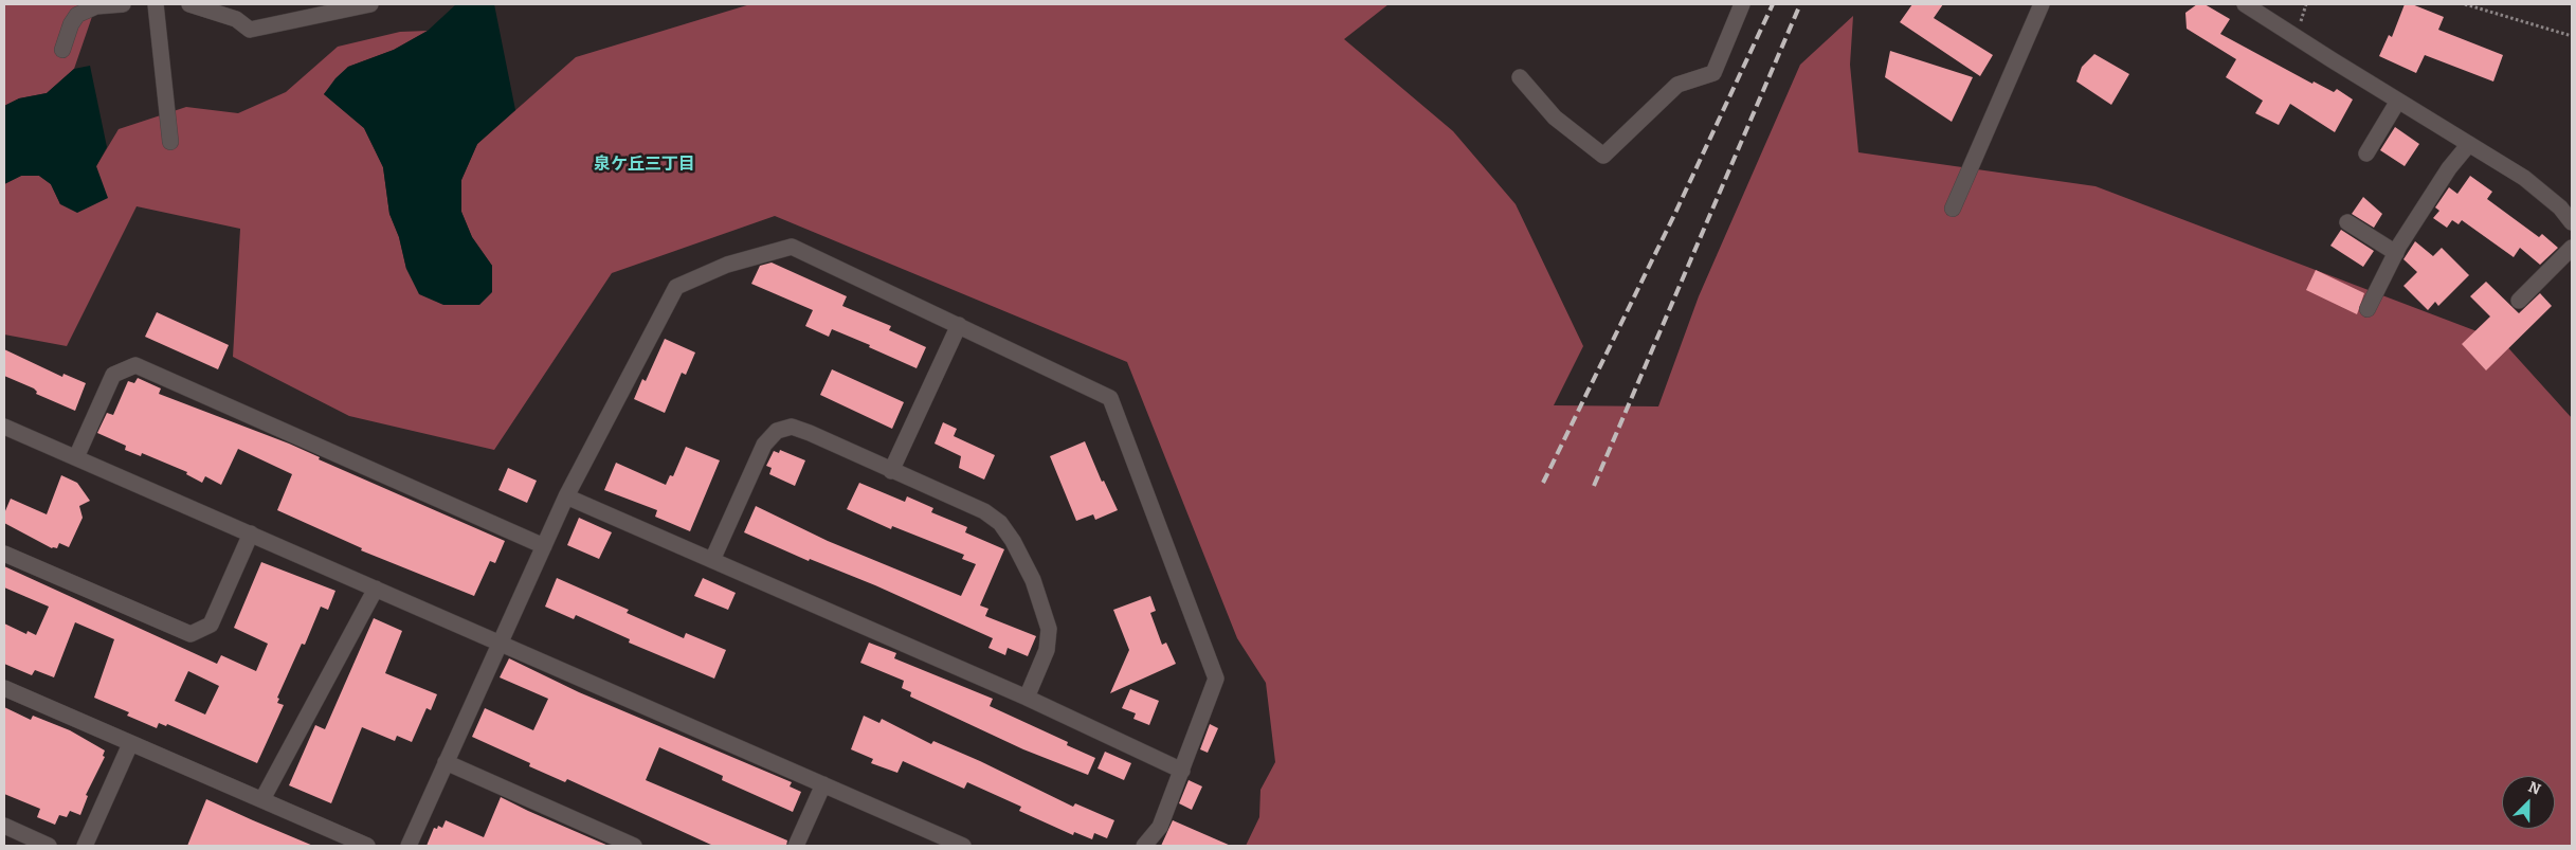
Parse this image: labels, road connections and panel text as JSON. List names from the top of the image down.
{
  "districts": ["泉ケ丘三丁目"],
  "north": "top right"
}
